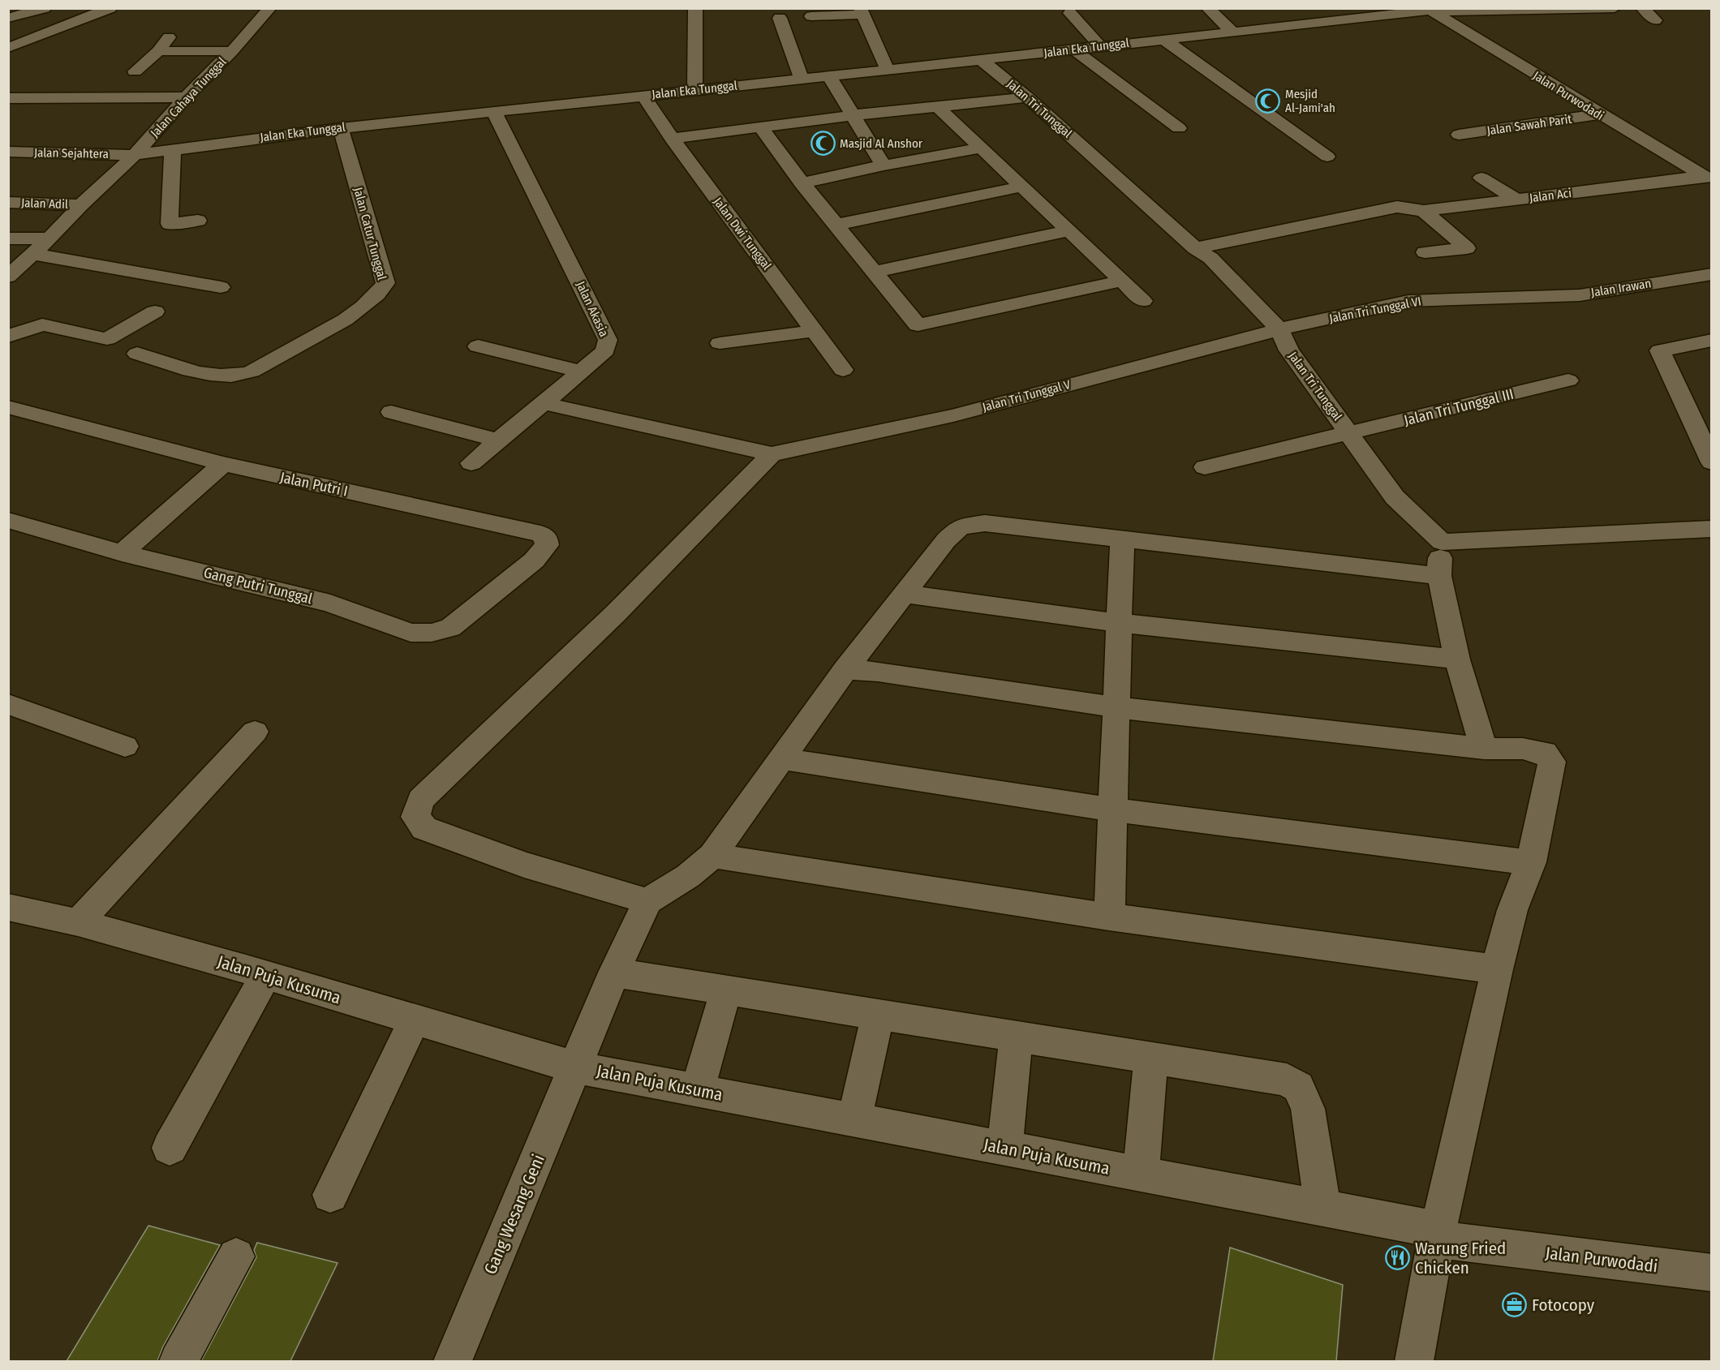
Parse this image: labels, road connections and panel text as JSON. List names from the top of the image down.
{
  "streets": {
    "street": [
      "Jalan Eka Tunggal",
      "Jalan Purwodadi",
      "Jalan Cahaya Tunggal",
      "Jalan Tri Tunggal",
      "Jalan Sawah Parit",
      "Jalan Sejahtera",
      "Jalan Aci",
      "Jalan Adil",
      "Jalan Catur Tunggal",
      "Jalan Dwi Tunggal",
      "Jalan Irawan",
      "Jalan Akasia",
      "Jalan Tri Tunggal VI",
      "Jalan Tri Tunggal V",
      "Jalan Tri Tunggal III",
      "Jalan Putri I",
      "Gang Putri Tunggal",
      "Jalan Puja Kusuma",
      "Gang Wesang Geni"
    ]
  },
  "crossings": [
    ["Jalan Eka Tunggal", "Jalan Purwodadi"],
    ["Jalan Eka Tunggal", "Jalan Cahaya Tunggal"],
    ["Jalan Eka Tunggal", "Jalan Tri Tunggal"],
    ["Jalan Eka Tunggal", "Jalan Sejahtera"],
    ["Jalan Eka Tunggal", "Jalan Catur Tunggal"],
    ["Jalan Eka Tunggal", "Jalan Dwi Tunggal"],
    ["Jalan Eka Tunggal", "Jalan Akasia"],
    ["Jalan Purwodadi", "Jalan Sawah Parit"],
    ["Jalan Purwodadi", "Jalan Aci"],
    ["Jalan Purwodadi", "Jalan Puja Kusuma"],
    ["Jalan Cahaya Tunggal", "Jalan Sejahtera"],
    ["Jalan Tri Tunggal", "Jalan Aci"],
    ["Jalan Tri Tunggal", "Jalan Tri Tunggal VI"],
    ["Jalan Tri Tunggal", "Jalan Tri Tunggal V"],
    ["Jalan Tri Tunggal", "Jalan Tri Tunggal III"],
    ["Jalan Irawan", "Jalan Tri Tunggal VI"],
    ["Jalan Tri Tunggal VI", "Jalan Tri Tunggal V"],
    ["Jalan Putri I", "Gang Putri Tunggal"],
    ["Jalan Puja Kusuma", "Gang Wesang Geni"]
  ],
  "places": {
    "mosque": ["Mesjid Al-Jami'ah", "Masjid Al Anshor"],
    "restaurant": ["Warung Fried Chicken"],
    "office": ["Fotocopy"]
  }
}
